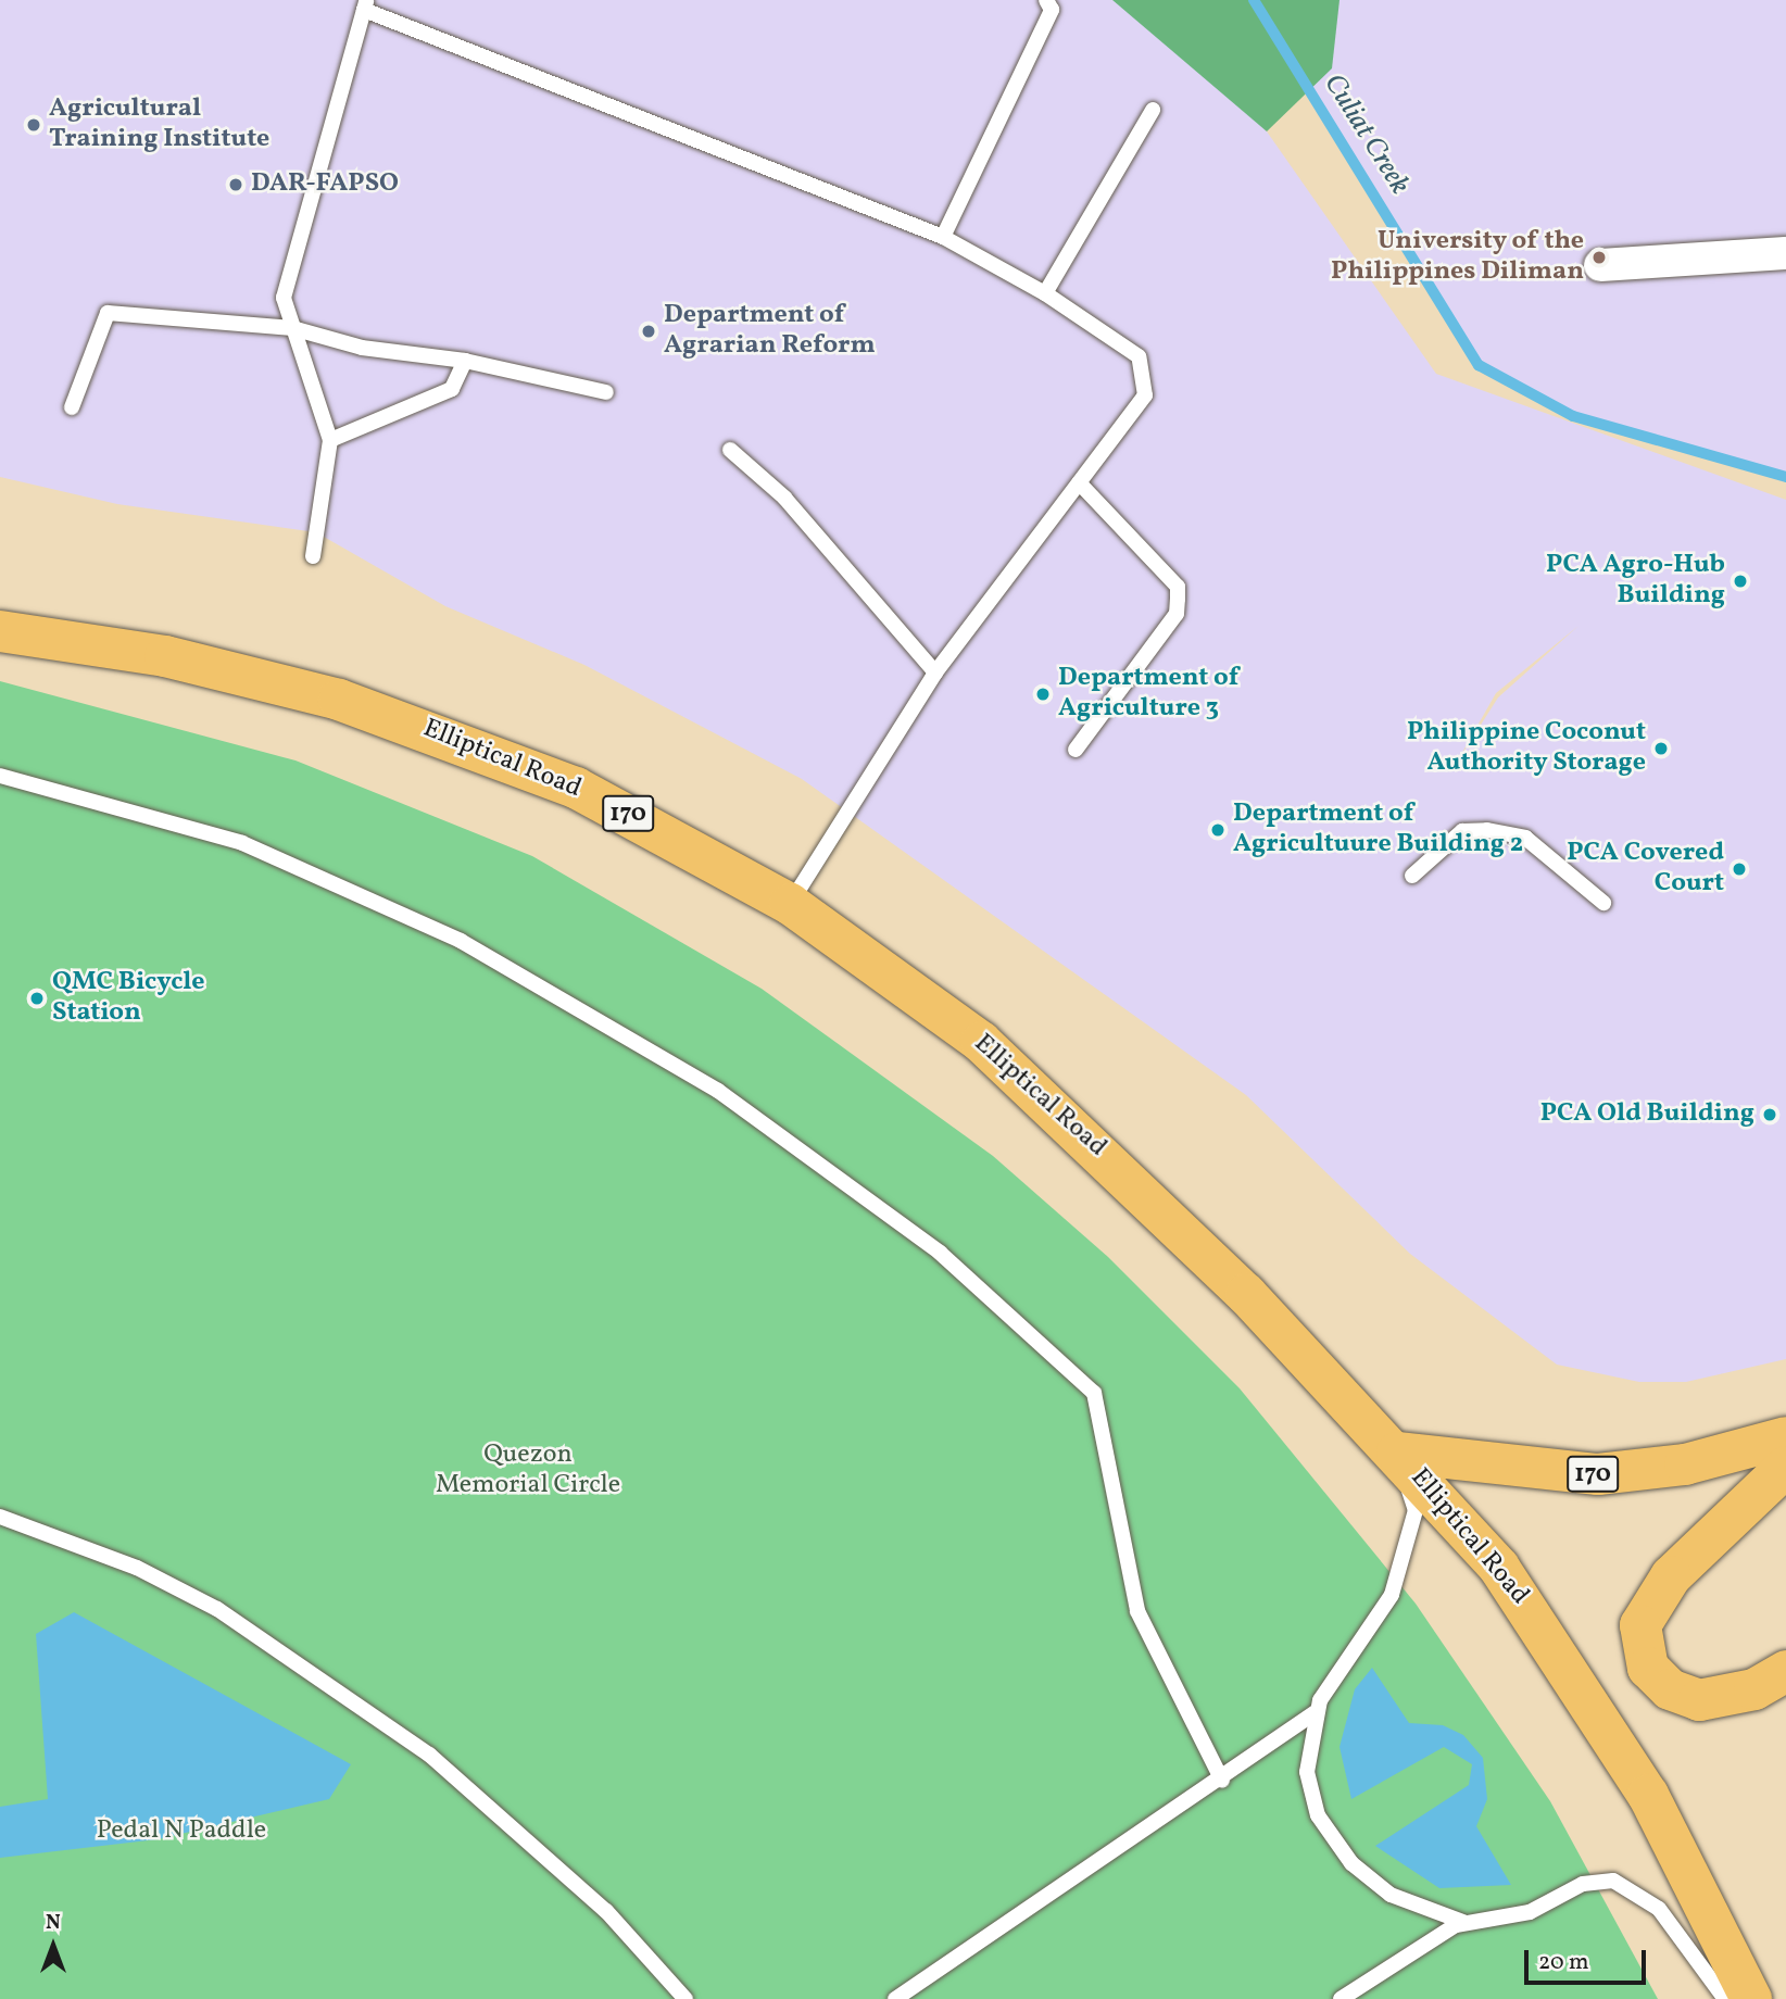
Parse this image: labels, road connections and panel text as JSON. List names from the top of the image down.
{
  "streets": {
    "main road": ["Elliptical Road", "170"]
  },
  "crossings": [
    ["Elliptical Road", "170"]
  ],
  "water": ["Culiat Creek"],
  "parks": ["Quezon Memorial Circle", "Pedal N Paddle"],
  "places": [
    "Agricultural Training Institute",
    "DAR-FAPSO",
    "University of the Philippines Diliman",
    "Department of Agrarian Reform",
    "PCA Agro-Hub Building",
    "Department of Agriculture 3",
    "Philippine Coconut Authority Storage",
    "Department of Agricultuure Building 2",
    "PCA Covered Court",
    "QMC Bicycle Station",
    "PCA Old Building"
  ],
  "scale_bar": "20 m",
  "north": "top"
}
